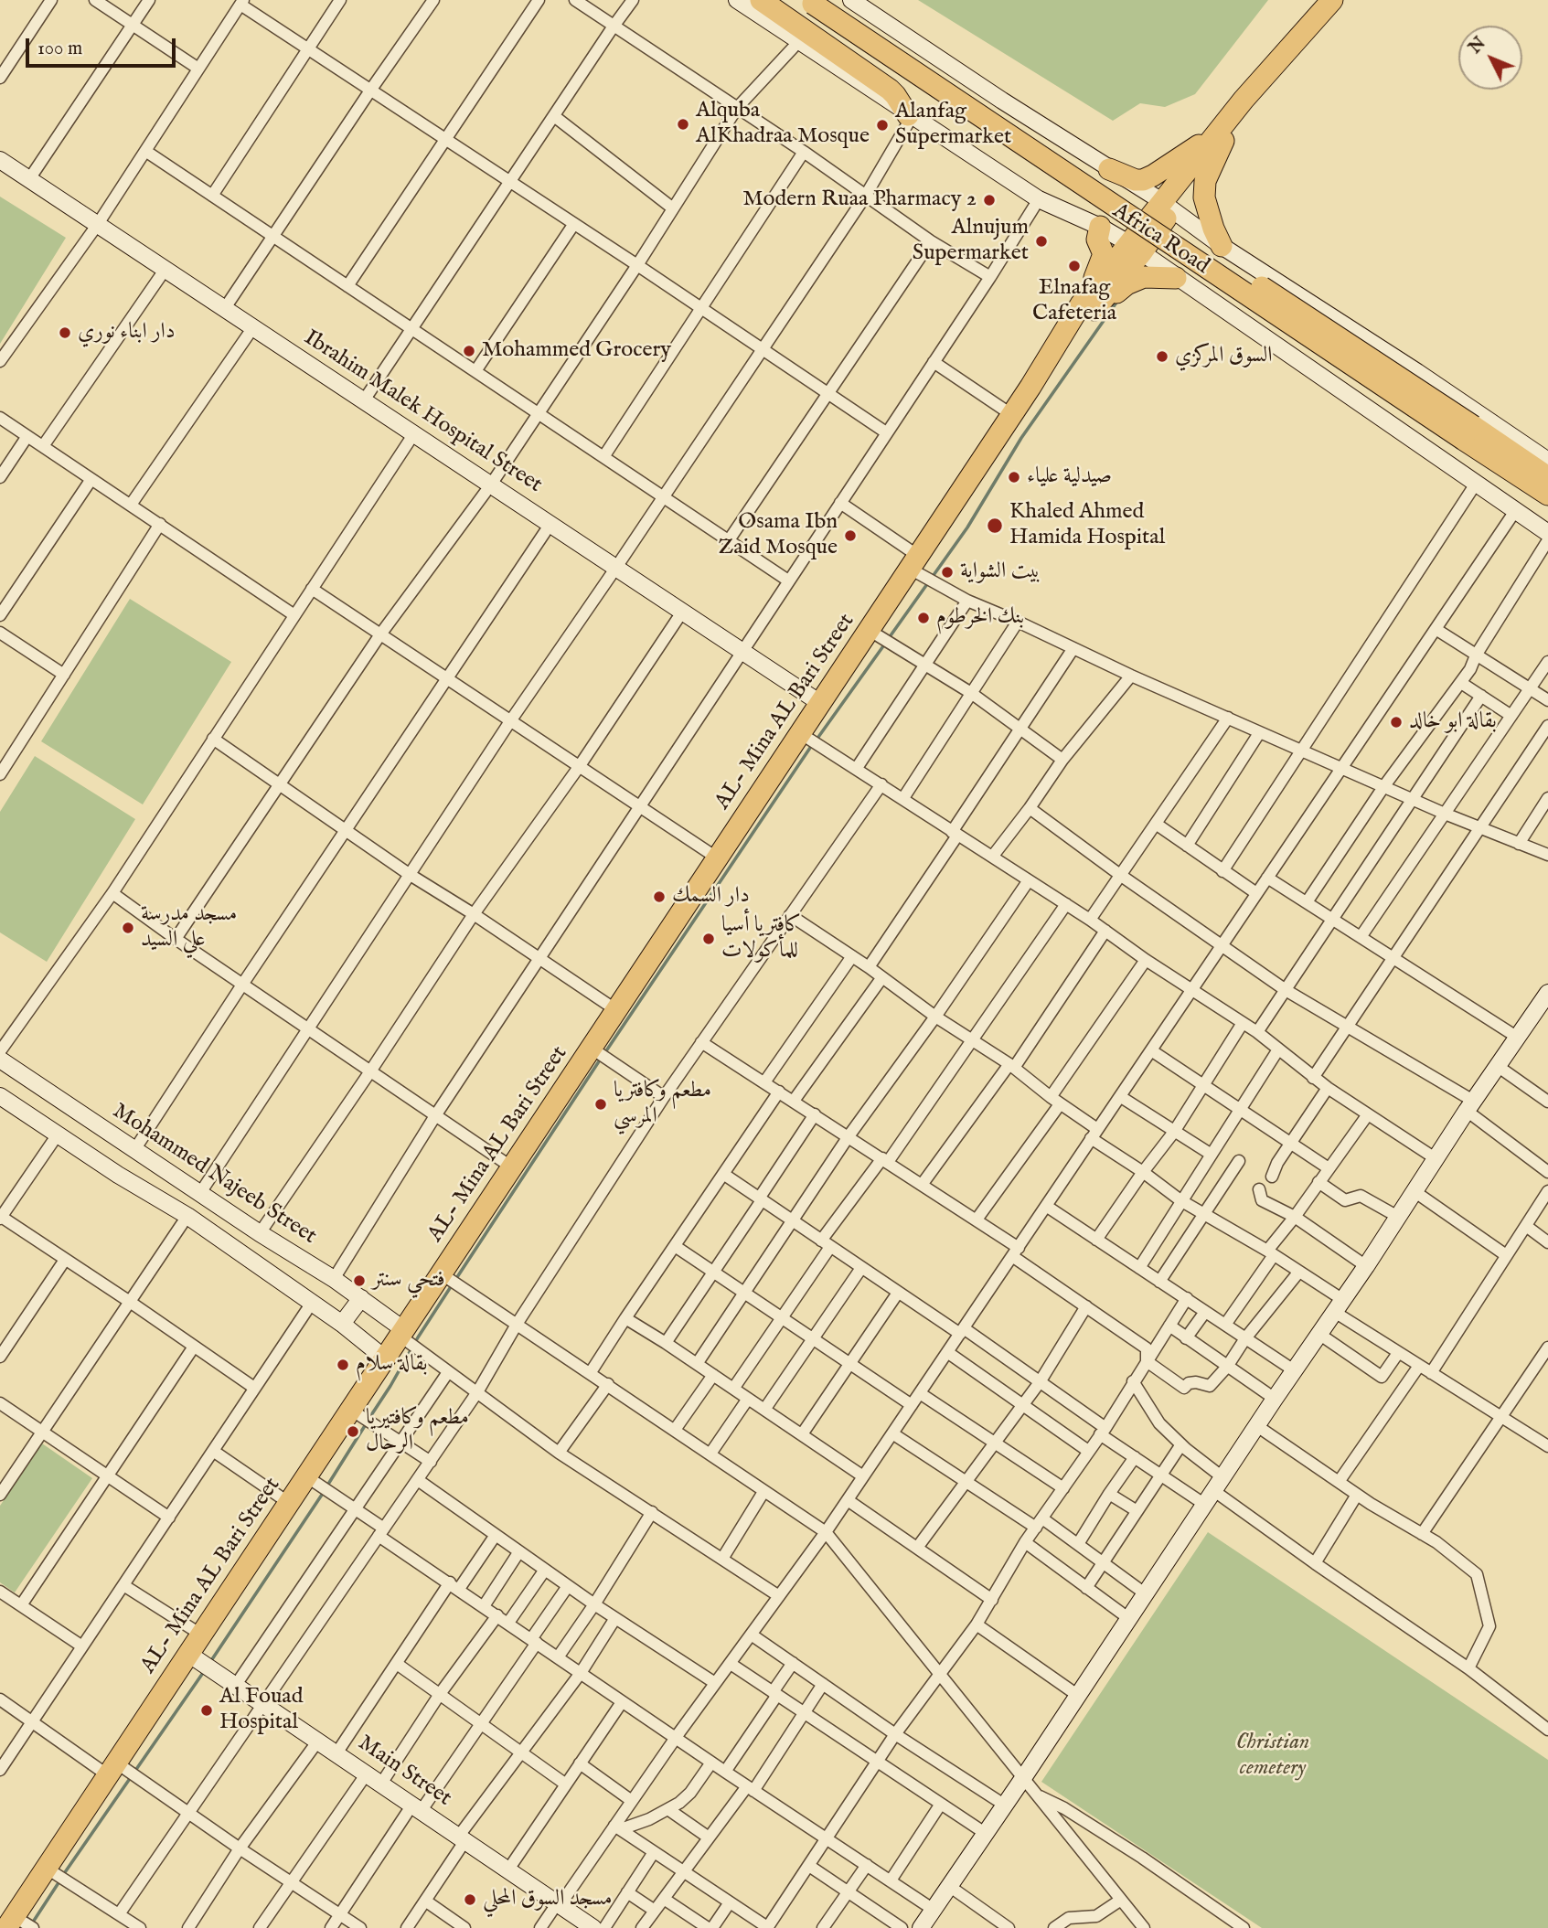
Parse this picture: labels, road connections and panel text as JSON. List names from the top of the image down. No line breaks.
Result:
{"streets":{"highway":["Africa Road","AL- Mina AL Bari Street"],"street":["Ibrahim Malek Hospital Street","Mohammed Najeeb Street","Main Street"]},"crossings":[["Ibrahim Malek Hospital Street","AL- Mina AL Bari Street"],["AL- Mina AL Bari Street","Mohammed Najeeb Street"],["AL- Mina AL Bari Street","Main Street"]],"parks":["Christian cemetery"],"places":["Alquba AlKhadraa Mosque","Alanfag Supermarket","Modern Ruaa Pharmacy 2","Alnujum Supermarket","Elnafag Cafeteria","دار ابناء نوري","Mohammed Grocery","السوق المركزي","صيدلية علياء","Khaled Ahmed Hamida Hospital","Osama Ibn Zaid Mosque","بيت الشواية","بنك الخرطوم","بقالة ابو خالد","دار السمك","مسجد مدرسة علي السيد","كافتريا أسيا للمأكولات","مطعم وكافتريا المرسي","فتحي سنتر","بقالة سلام","مطعم وكافتيريا الرحال","Al Fouad Hospital","مسجد السوق المحلي"],"scale_bar":"100 m","north":"top left"}
